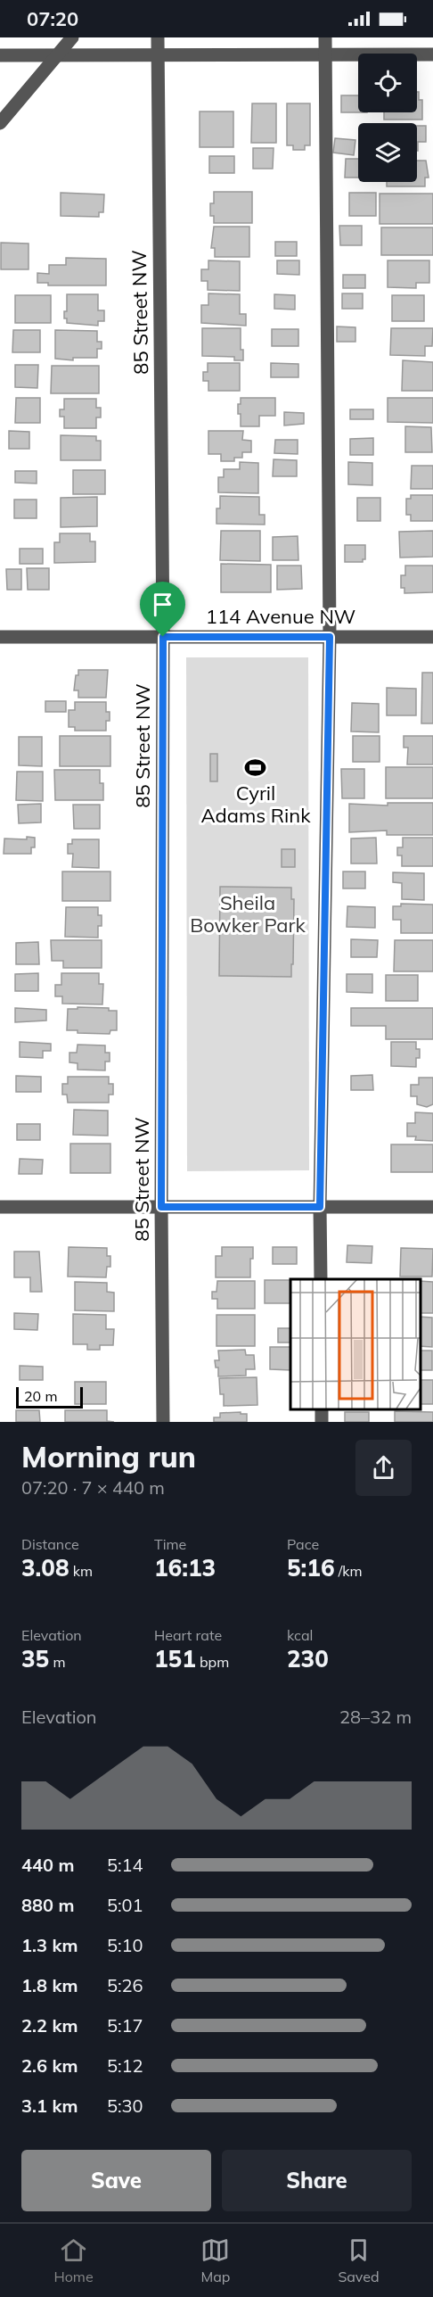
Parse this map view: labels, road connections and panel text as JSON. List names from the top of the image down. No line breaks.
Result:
{"streets":{"street":["85 Street NW","114 Avenue NW"]},"crossings":[["85 Street NW","114 Avenue NW"]],"parks":["Sheila Bowker Park"],"places":{"sports":["Cyril Adams Rink"]},"scale_bar":"20 m","page":{"status":"07:20","scale":"20 m","heading":["Morning run","07:20 · 7 × 440 m"],"stats":[["Distance","3.08 km"],["Time","16:13"],["Pace","5:16 /km"],["Elevation","35 m"],["Heart rate","151 bpm"],["kcal","230"]],"chart":["Elevation","28–32 m"],"list":[{"name":"440 m","note":"5:14"},{"name":"880 m","note":"5:01"},{"name":"1.3 km","note":"5:10"},{"name":"1.8 km","note":"5:26"},{"name":"2.2 km","note":"5:17"},{"name":"2.6 km","note":"5:12"},{"name":"3.1 km","note":"5:30"}],"buttons":["Save","Share"],"tabs":["Home","Map","Saved"]}}
